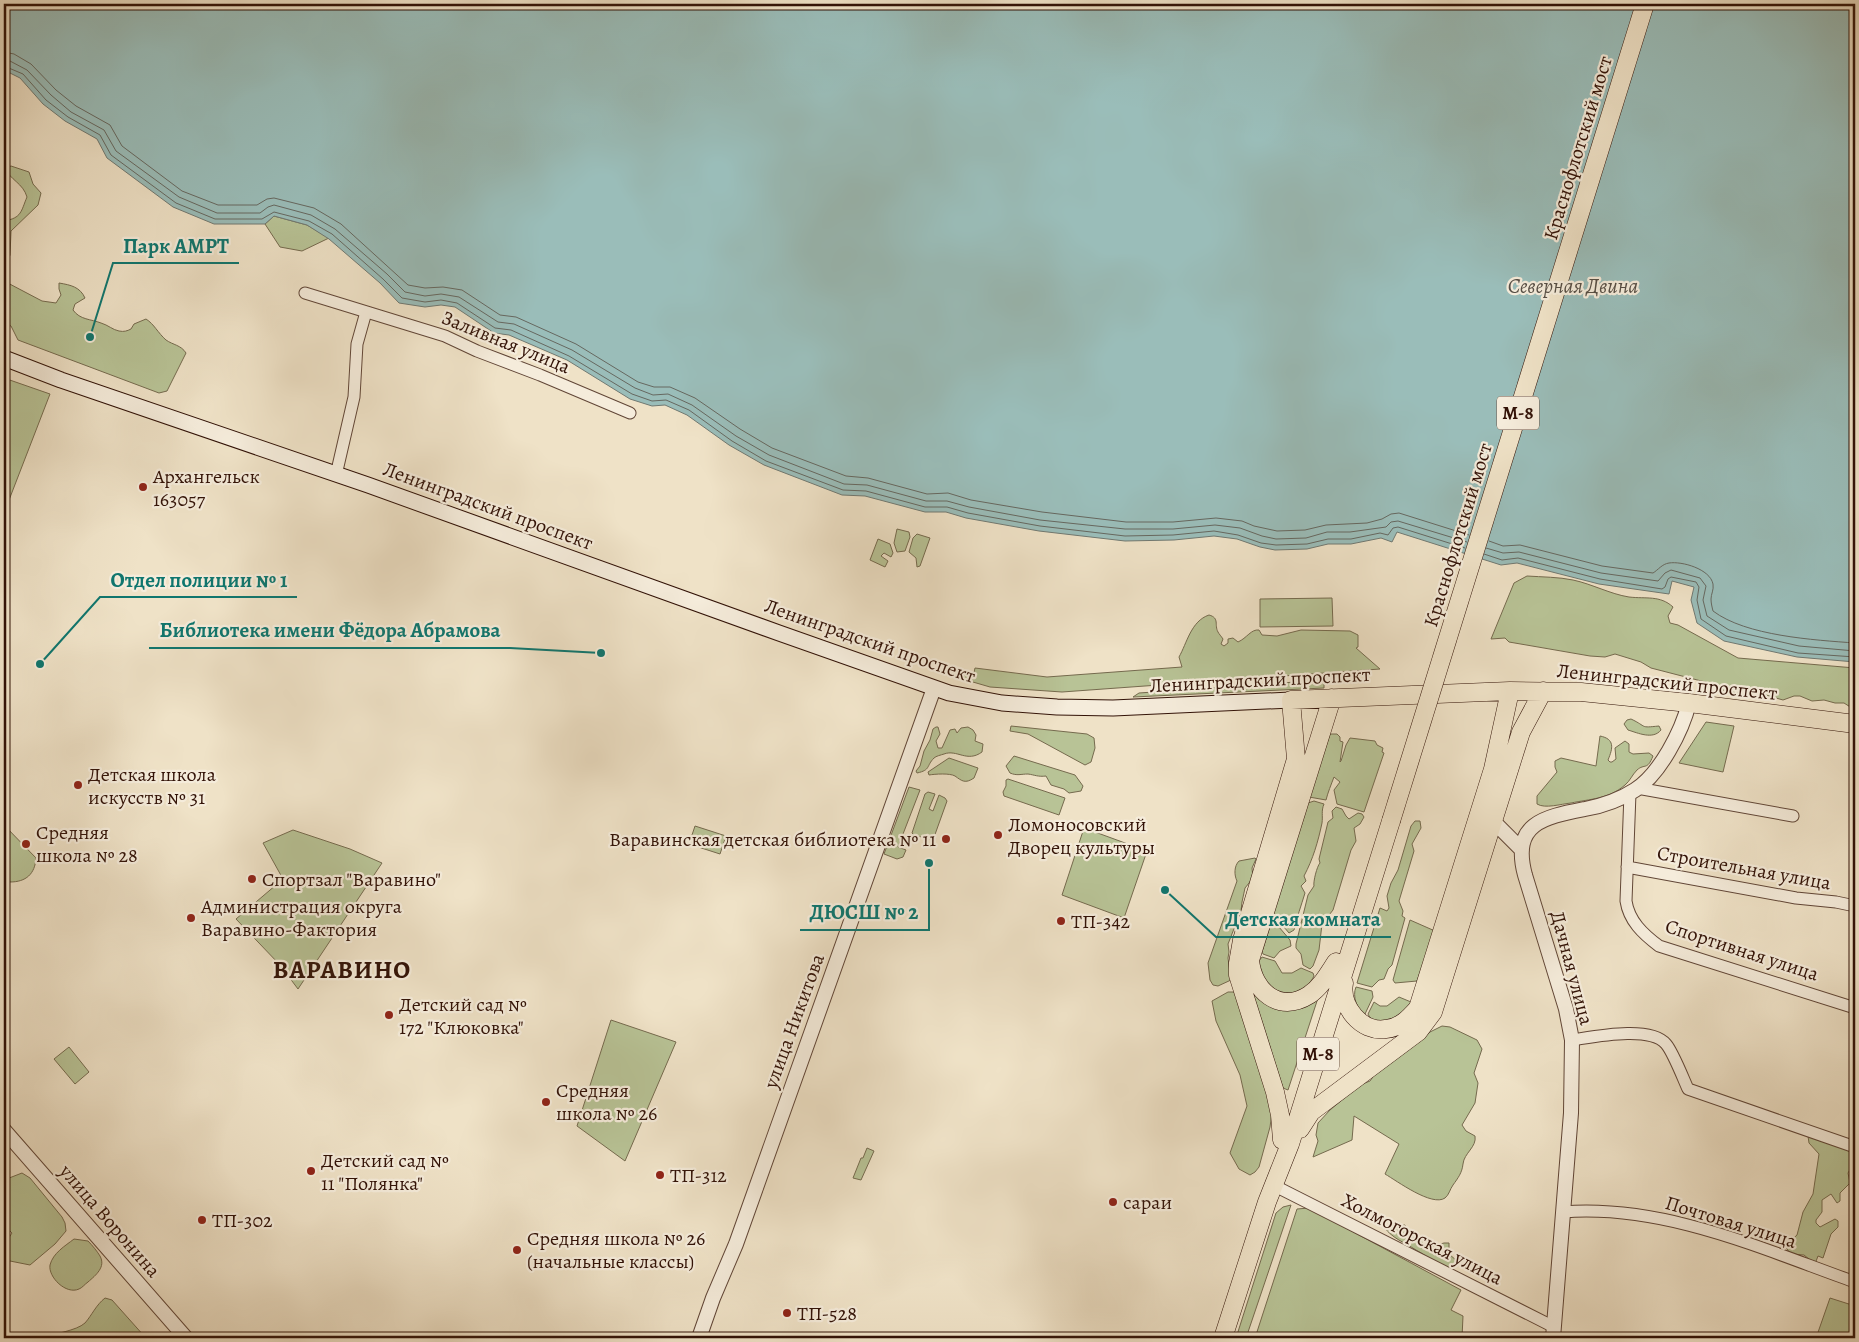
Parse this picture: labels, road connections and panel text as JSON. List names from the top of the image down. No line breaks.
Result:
{"streets":{"main road":["Краснофлотский мост","М-8","Ленинградский проспект"],"street":["Заливная улица","Строительная улица","Спортивная улица","Дачная улица","улица Никитова","улица Воронина","Почтовая улица","Холмогорская улица"]},"crossings":[["Краснофлотский мост","М-8"],["М-8","Холмогорская улица"],["Ленинградский проспект","улица Никитова"],["Строительная улица","Спортивная улица"],["Дачная улица","Почтовая улица"],["Дачная улица","Холмогорская улица"]],"districts":["ВАРАВИНО"],"water":["Северная Двина"],"places":["Парк АМРТ","Архангельск 163057","Библиотека имени Фёдора Абрамова","Отдел полиции № 1","Детская школа искусств № 31","Ломоносовский Дворец культуры","Варавинская детская библиотека № 11","Средняя школа № 28","ДЮСШ № 2","Спортзал \"Варавино\"","Детская комната","Администрация округа Варавино-Фактория","ТП-342","Детский сад № 172 \"Клюковка\"","Средняя школа № 26","Детский сад № 11 \"Полянка\"","ТП-312","сараи","ТП-302","Средняя школа № 26 (начальные классы)","ТП-528"]}
